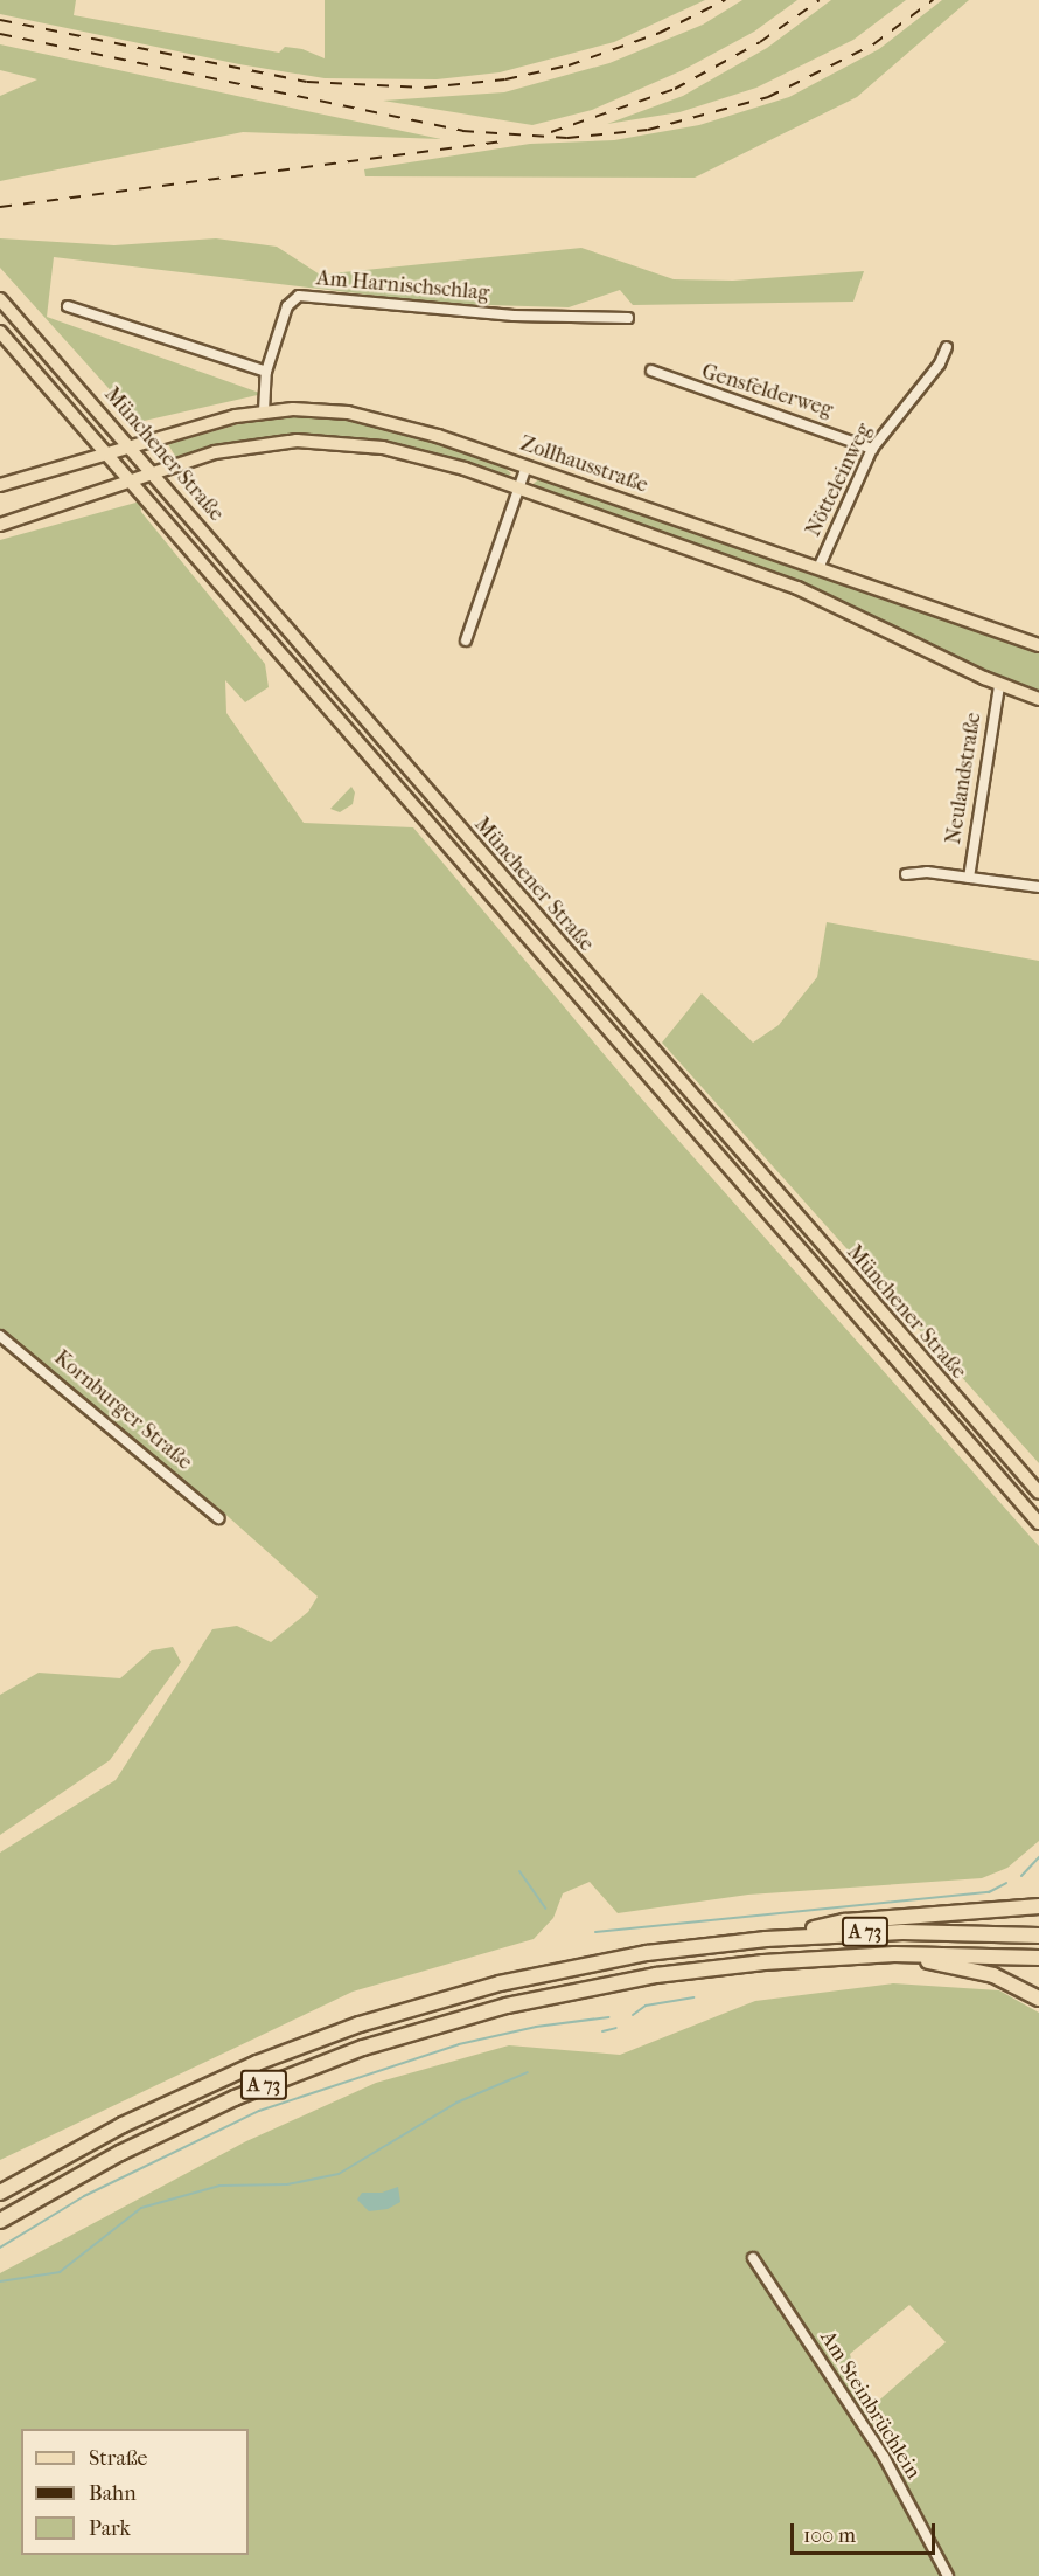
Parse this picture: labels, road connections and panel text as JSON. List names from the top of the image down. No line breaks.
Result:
{"streets":{"highway":["A 73"],"main road":["Münchener Straße","Zollhausstraße"],"street":["Am Harnischschlag","Gensfelderweg","Nötteleinweg","Neulandstraße","Kornburger Straße","Am Steinbrüchlein"]},"crossings":[["Am Harnischschlag","Zollhausstraße"],["Gensfelderweg","Nötteleinweg"],["Münchener Straße","Zollhausstraße"],["Zollhausstraße","Nötteleinweg"],["Zollhausstraße","Neulandstraße"]],"legend":["Straße","Bahn","Park"],"scale_bar":"100 m"}
